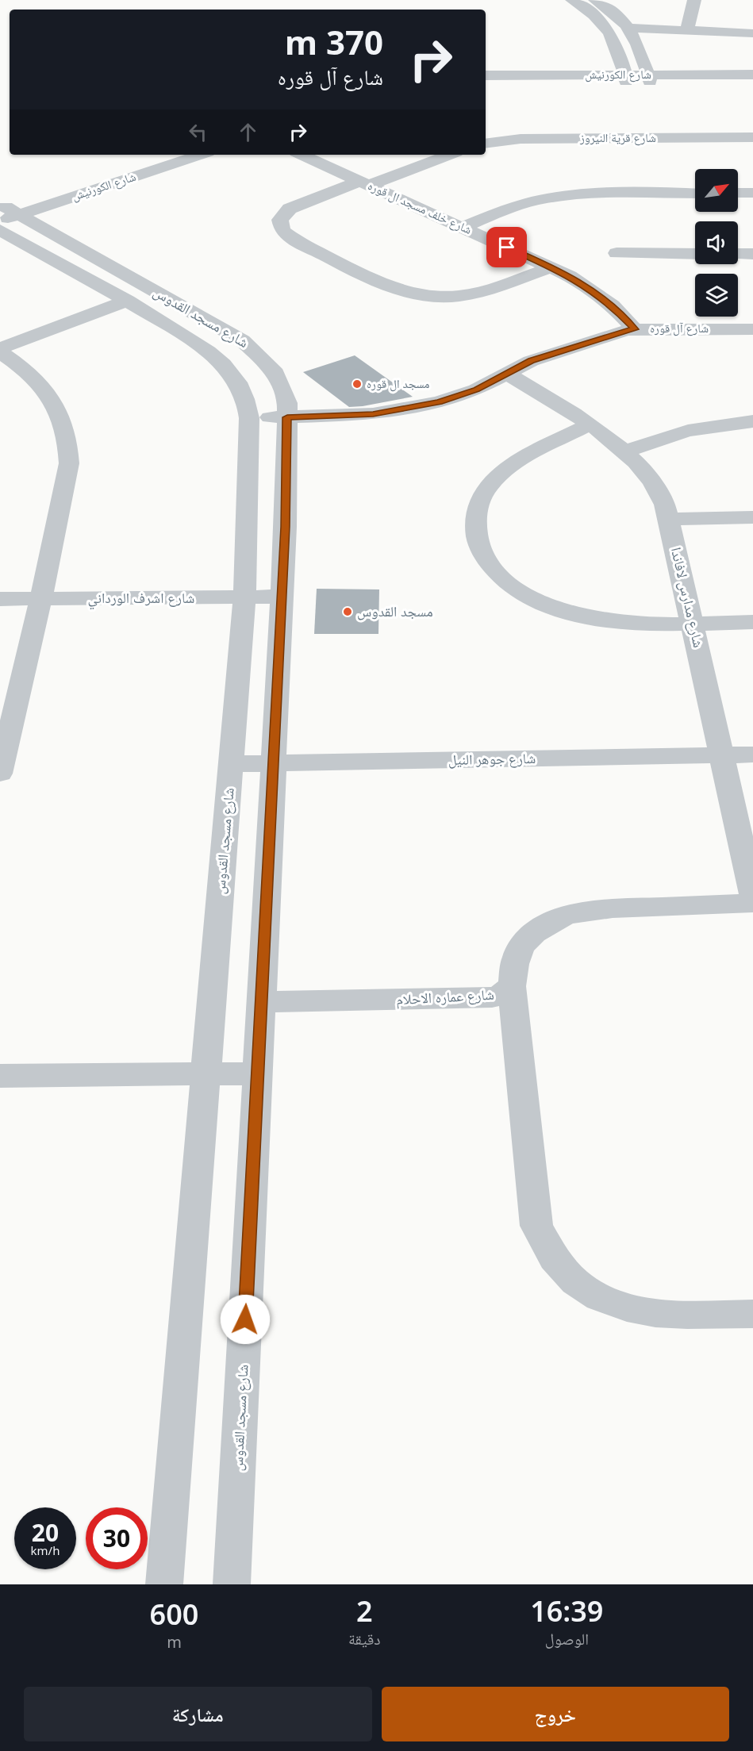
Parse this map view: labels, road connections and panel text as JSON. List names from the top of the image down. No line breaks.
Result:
{"streets":{"street":["شارع الكورنيش","شارع قرية النيروز","شارع خلف مسجد ال قوره","شارع مسجد القدوس","شارع آل قوره","شارع مدارس لافاندا","شارع اشرف الورداني","شارع جوهر النيل","شارع عماره الاحلام"]},"crossings":[["شارع الكورنيش","شارع مسجد القدوس"],["شارع خلف مسجد ال قوره","شارع آل قوره"],["شارع مسجد القدوس","شارع آل قوره"],["شارع مسجد القدوس","شارع اشرف الورداني"],["شارع مسجد القدوس","شارع جوهر النيل"],["شارع مسجد القدوس","شارع عماره الاحلام"],["شارع آل قوره","شارع مدارس لافاندا"],["شارع مدارس لافاندا","شارع جوهر النيل"]],"places":["مسجد ال قوره","مسجد القدوس"],"north":"top right","page":{"turn":["370 m","شارع آل قوره"],"speed":"20 km/h","limit":"30","eta":["16:39","الوصول","2","دقيقة","600","m"],"buttons":["خروج","مشاركة"]}}
